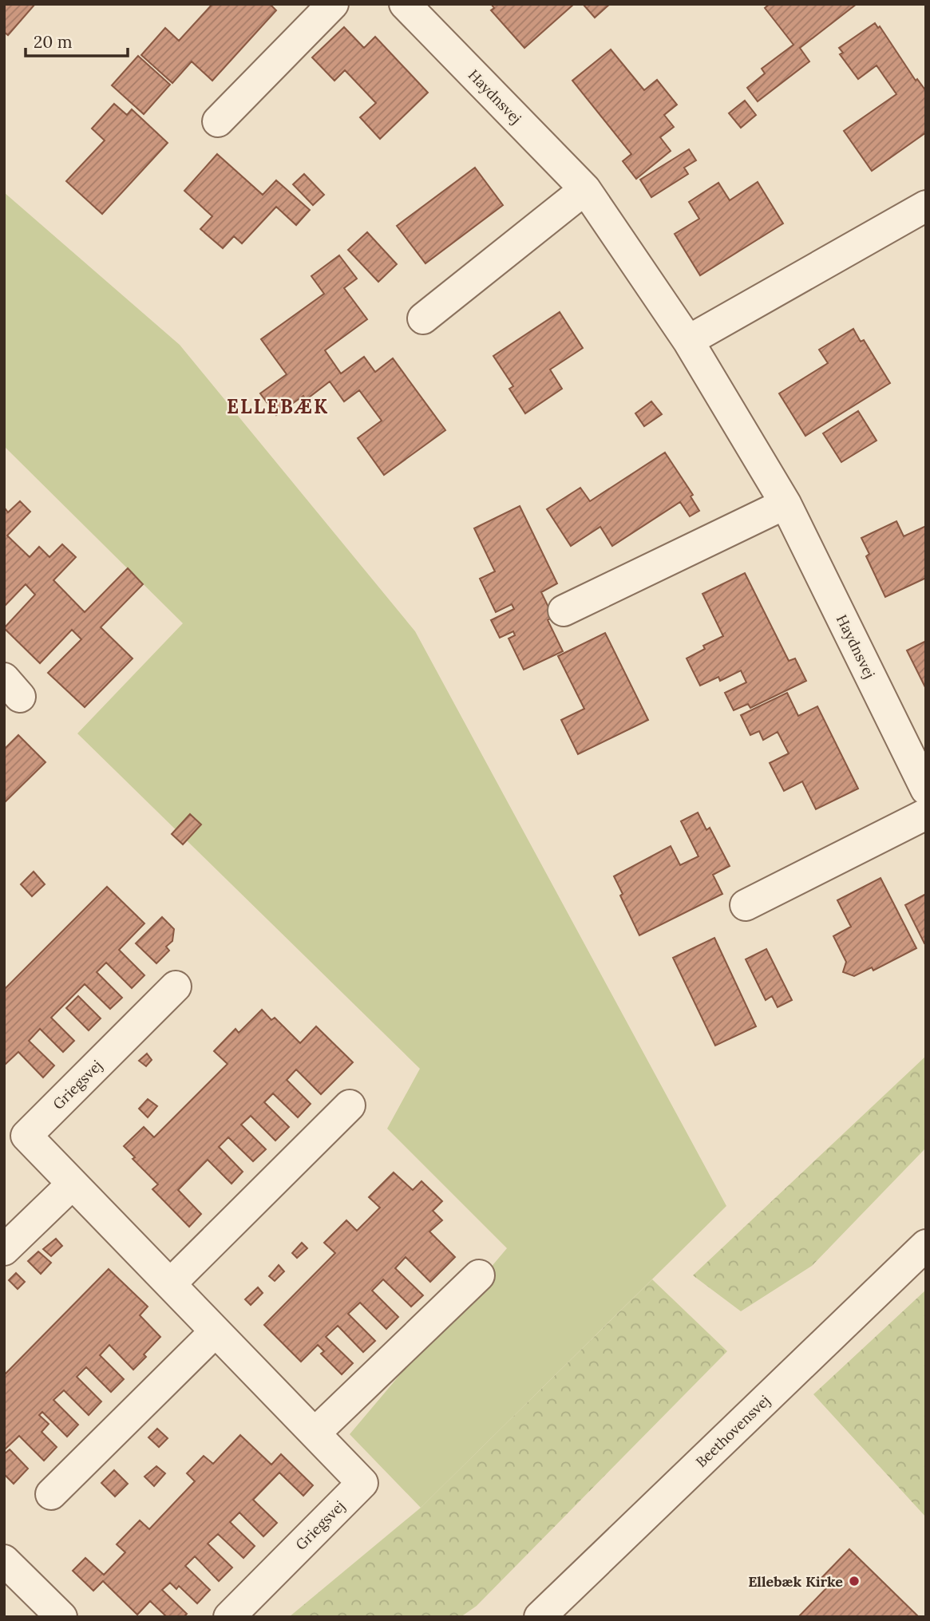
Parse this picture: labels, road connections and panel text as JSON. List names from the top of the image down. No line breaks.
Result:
{"streets":{"street":["Haydnsvej","Griegsvej","Beethovensvej"]},"districts":["ELLEBÆK"],"places":["Ellebæk Kirke"],"scale_bar":"20 m"}
